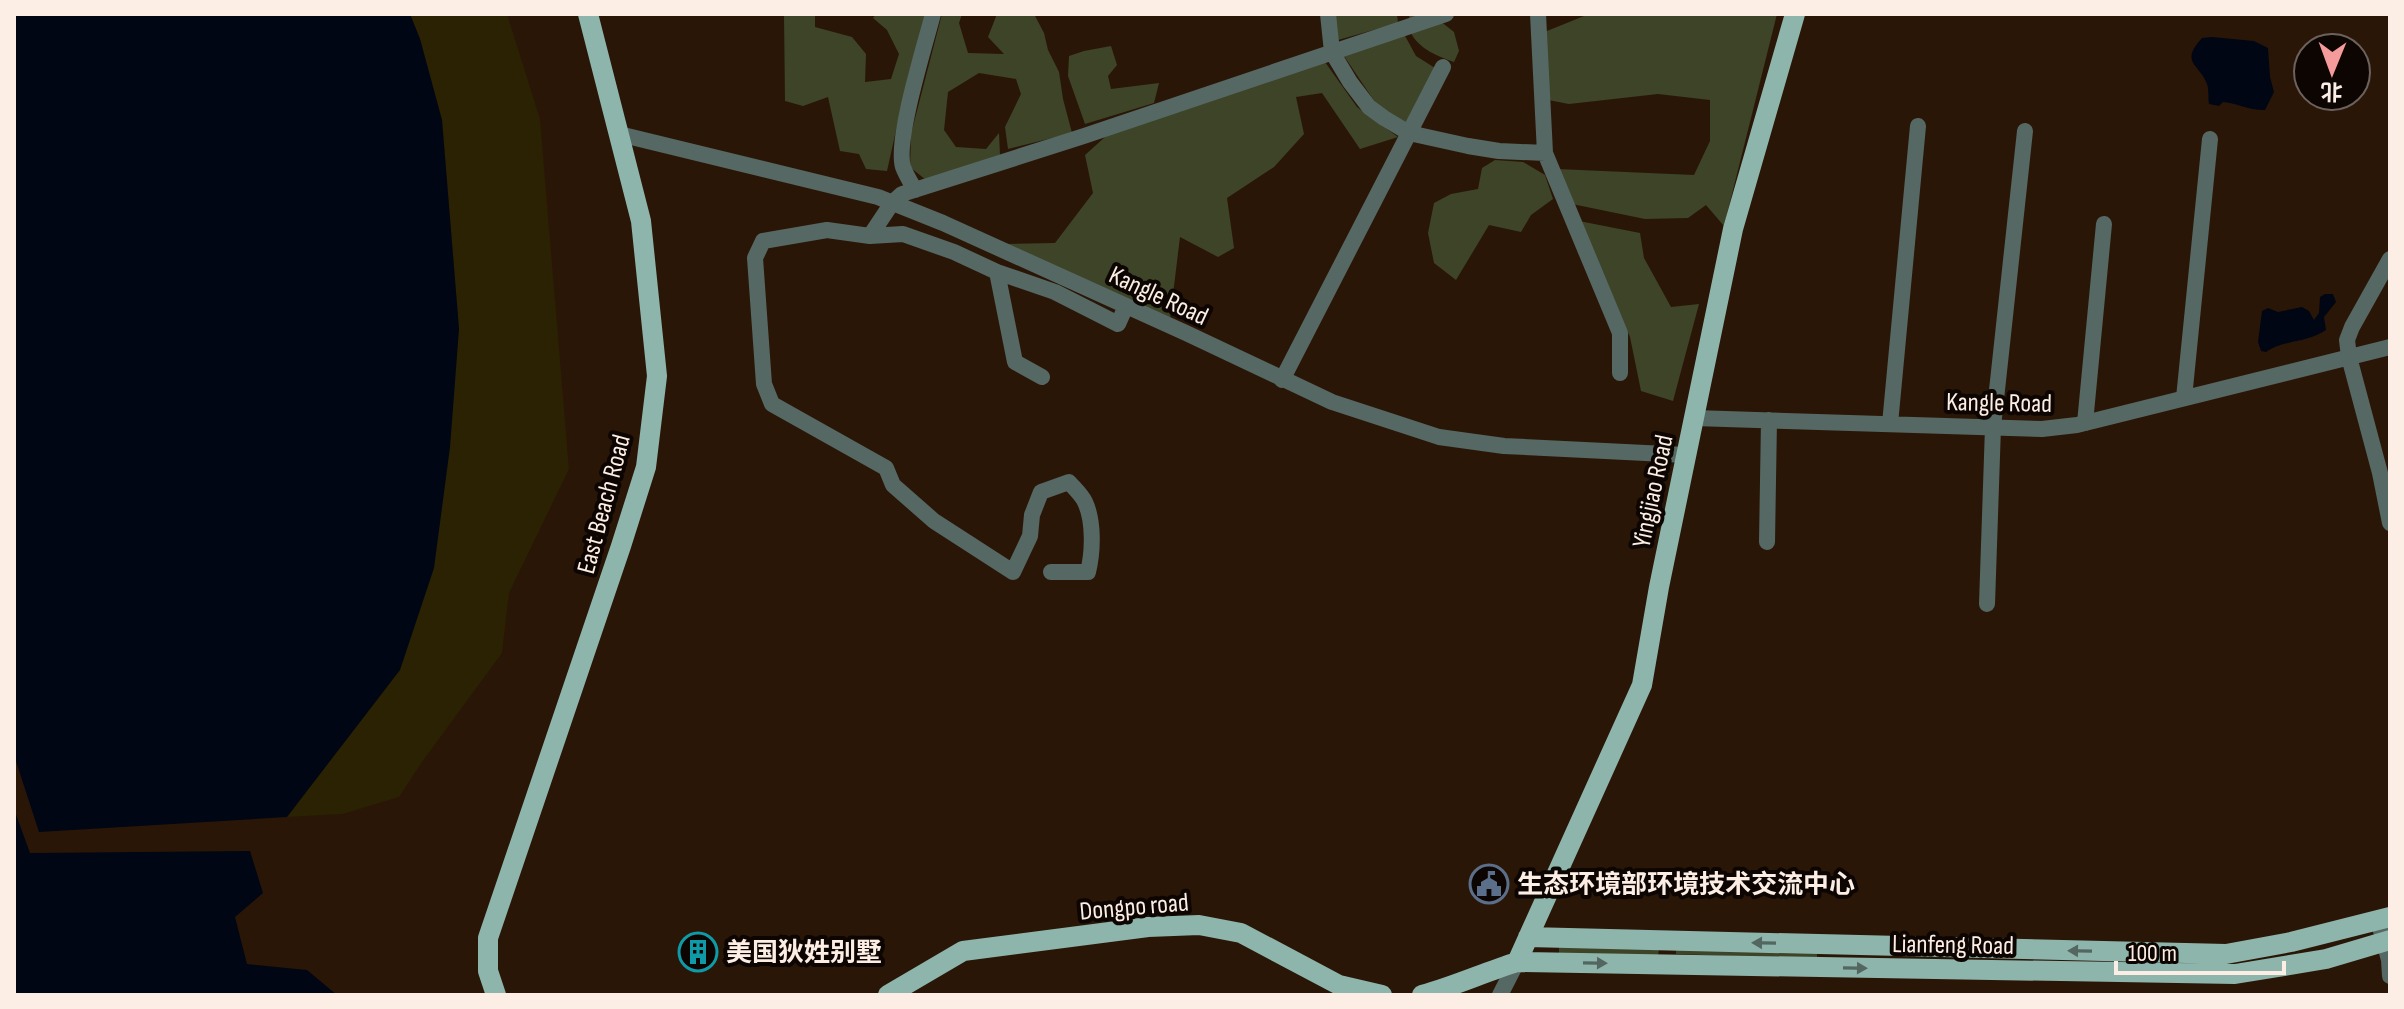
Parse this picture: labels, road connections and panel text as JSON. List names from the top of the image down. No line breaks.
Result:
{"streets":{"main road":["Yingjiao Road","East Beach Road","Dongpo road","Lianfeng Road"],"street":["Kangle Road"]},"crossings":[["Kangle Road","Yingjiao Road"],["Kangle Road","East Beach Road"],["Yingjiao Road","Lianfeng Road"]],"places":{"public building":["生态环境部环境技术交流中心"],"building":["美国狄姓别墅"]},"scale_bar":"100 m","north":"bottom"}
